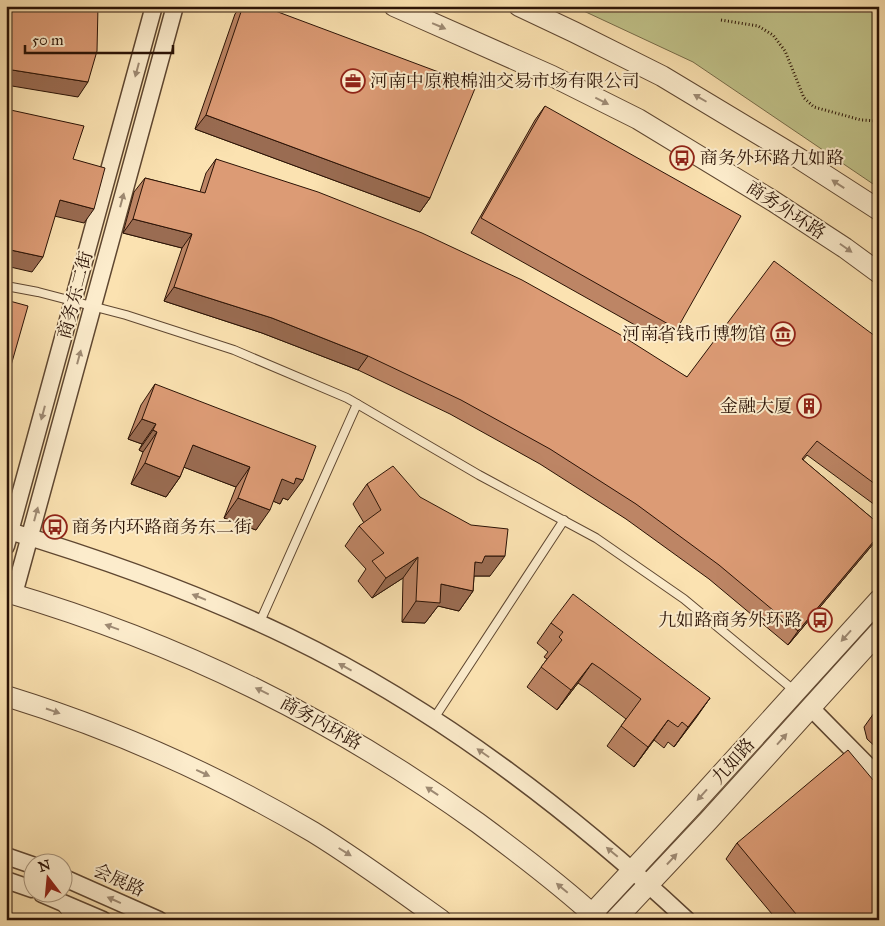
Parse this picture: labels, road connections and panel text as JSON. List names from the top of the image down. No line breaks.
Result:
{"streets":{"street":["商务外环路","商务东二街","商务内环路","九如路","会展路"]},"crossings":[["商务东二街","商务内环路"],["商务内环路","九如路"]],"places":{"office":["河南中原粮棉油交易市场有限公司"],"bus stop":["商务外环路九如路","商务内环路商务东二街","九如路商务外环路"],"museum":["河南省钱币博物馆"],"building":["金融大厦"]},"scale_bar":"50 m","north":"top"}
